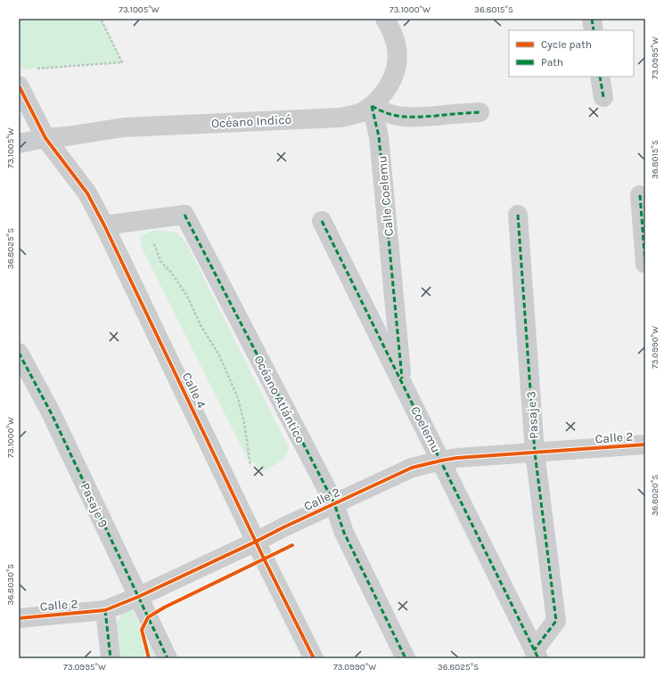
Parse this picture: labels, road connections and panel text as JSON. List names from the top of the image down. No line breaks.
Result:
{"streets":{"street":["Océano Indicó","Calle Coelemu","Calle 4","Océano Atlántico","Pasaje 3","Coelemu","Calle 2","Pasaje 9"]},"crossings":[["Océano Indicó","Calle Coelemu"],["Océano Indicó","Calle 4"],["Calle Coelemu","Coelemu"],["Calle 4","Océano Atlántico"],["Calle 4","Calle 2"],["Océano Atlántico","Calle 2"],["Pasaje 3","Coelemu"],["Pasaje 3","Calle 2"],["Coelemu","Calle 2"],["Calle 2","Pasaje 9"]],"legend":["Cycle path","Path"],"coordinates":["73.1005°W","73.1000°W","36.8015°S","73.0995°W","36.8025°S","73.0990°W","36.8020°S","36.8030°S"]}
